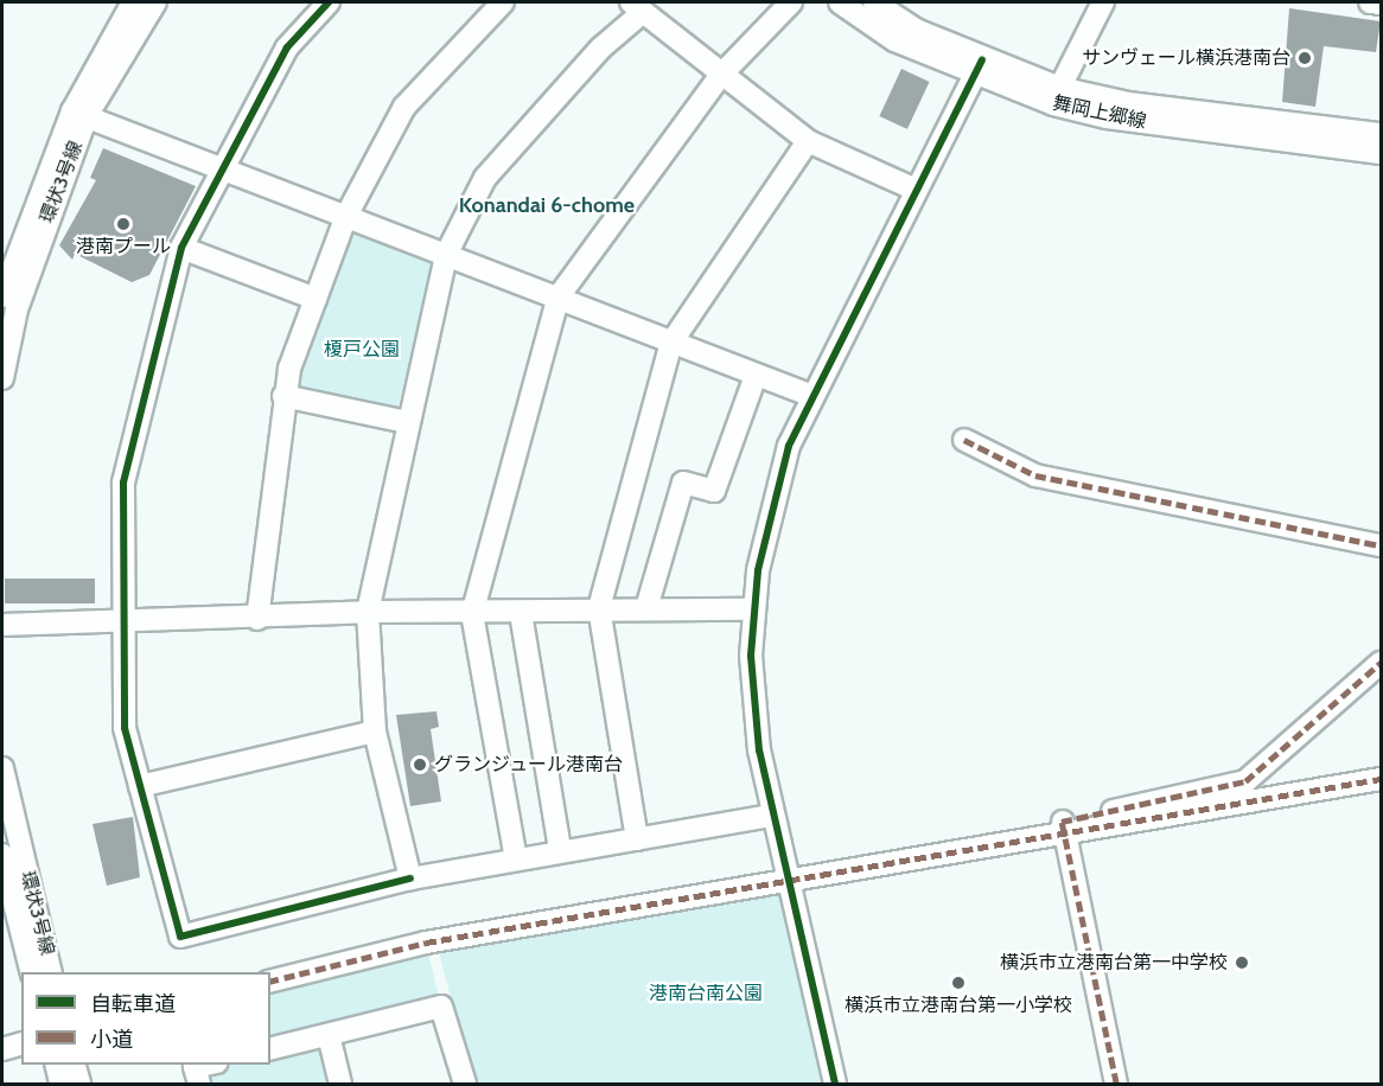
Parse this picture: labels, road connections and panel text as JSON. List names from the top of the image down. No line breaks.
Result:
{"streets":{"street":["舞岡上郷線","環状3号線"]},"districts":["Konandai 6-chome"],"parks":["榎戸公園","港南台南公園"],"places":["サンヴェール横浜港南台","港南プール","グランジュール港南台","横浜市立港南台第一中学校","横浜市立港南台第一小学校"],"legend":["自転車道","小道"]}
